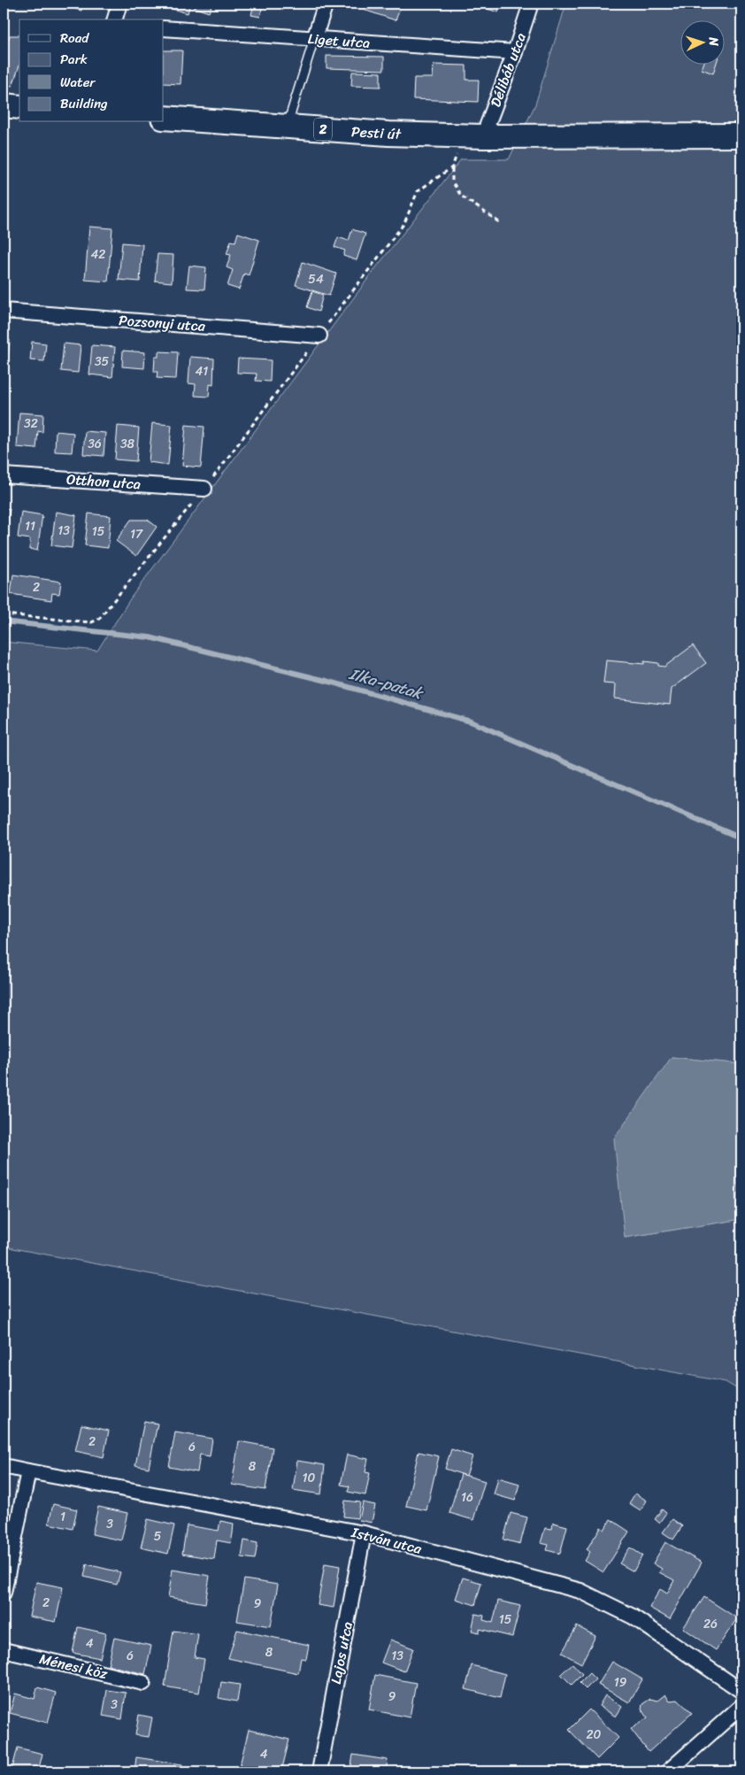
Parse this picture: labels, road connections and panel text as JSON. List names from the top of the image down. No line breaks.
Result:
{"streets":{"main road":["2","Pesti út"],"street":["Liget utca","Délibáb utca","Pozsonyi utca","Otthon utca","István utca","Lajos utca","Ménesi köz"]},"crossings":[["Liget utca","Délibáb utca"],["Délibáb utca","2"],["Délibáb utca","Pesti út"],["2","Pesti út"],["István utca","Lajos utca"]],"water":["Ilka-patak"],"house_numbers":["42","54","35","41","32","36","38","11","13","15","17","2","2","6","8","10","16","1","3","5","2","9","15","26","4","8","6","13","19","9","3","20","4"],"legend":["Road","Park","Water","Building"],"north":"right"}
